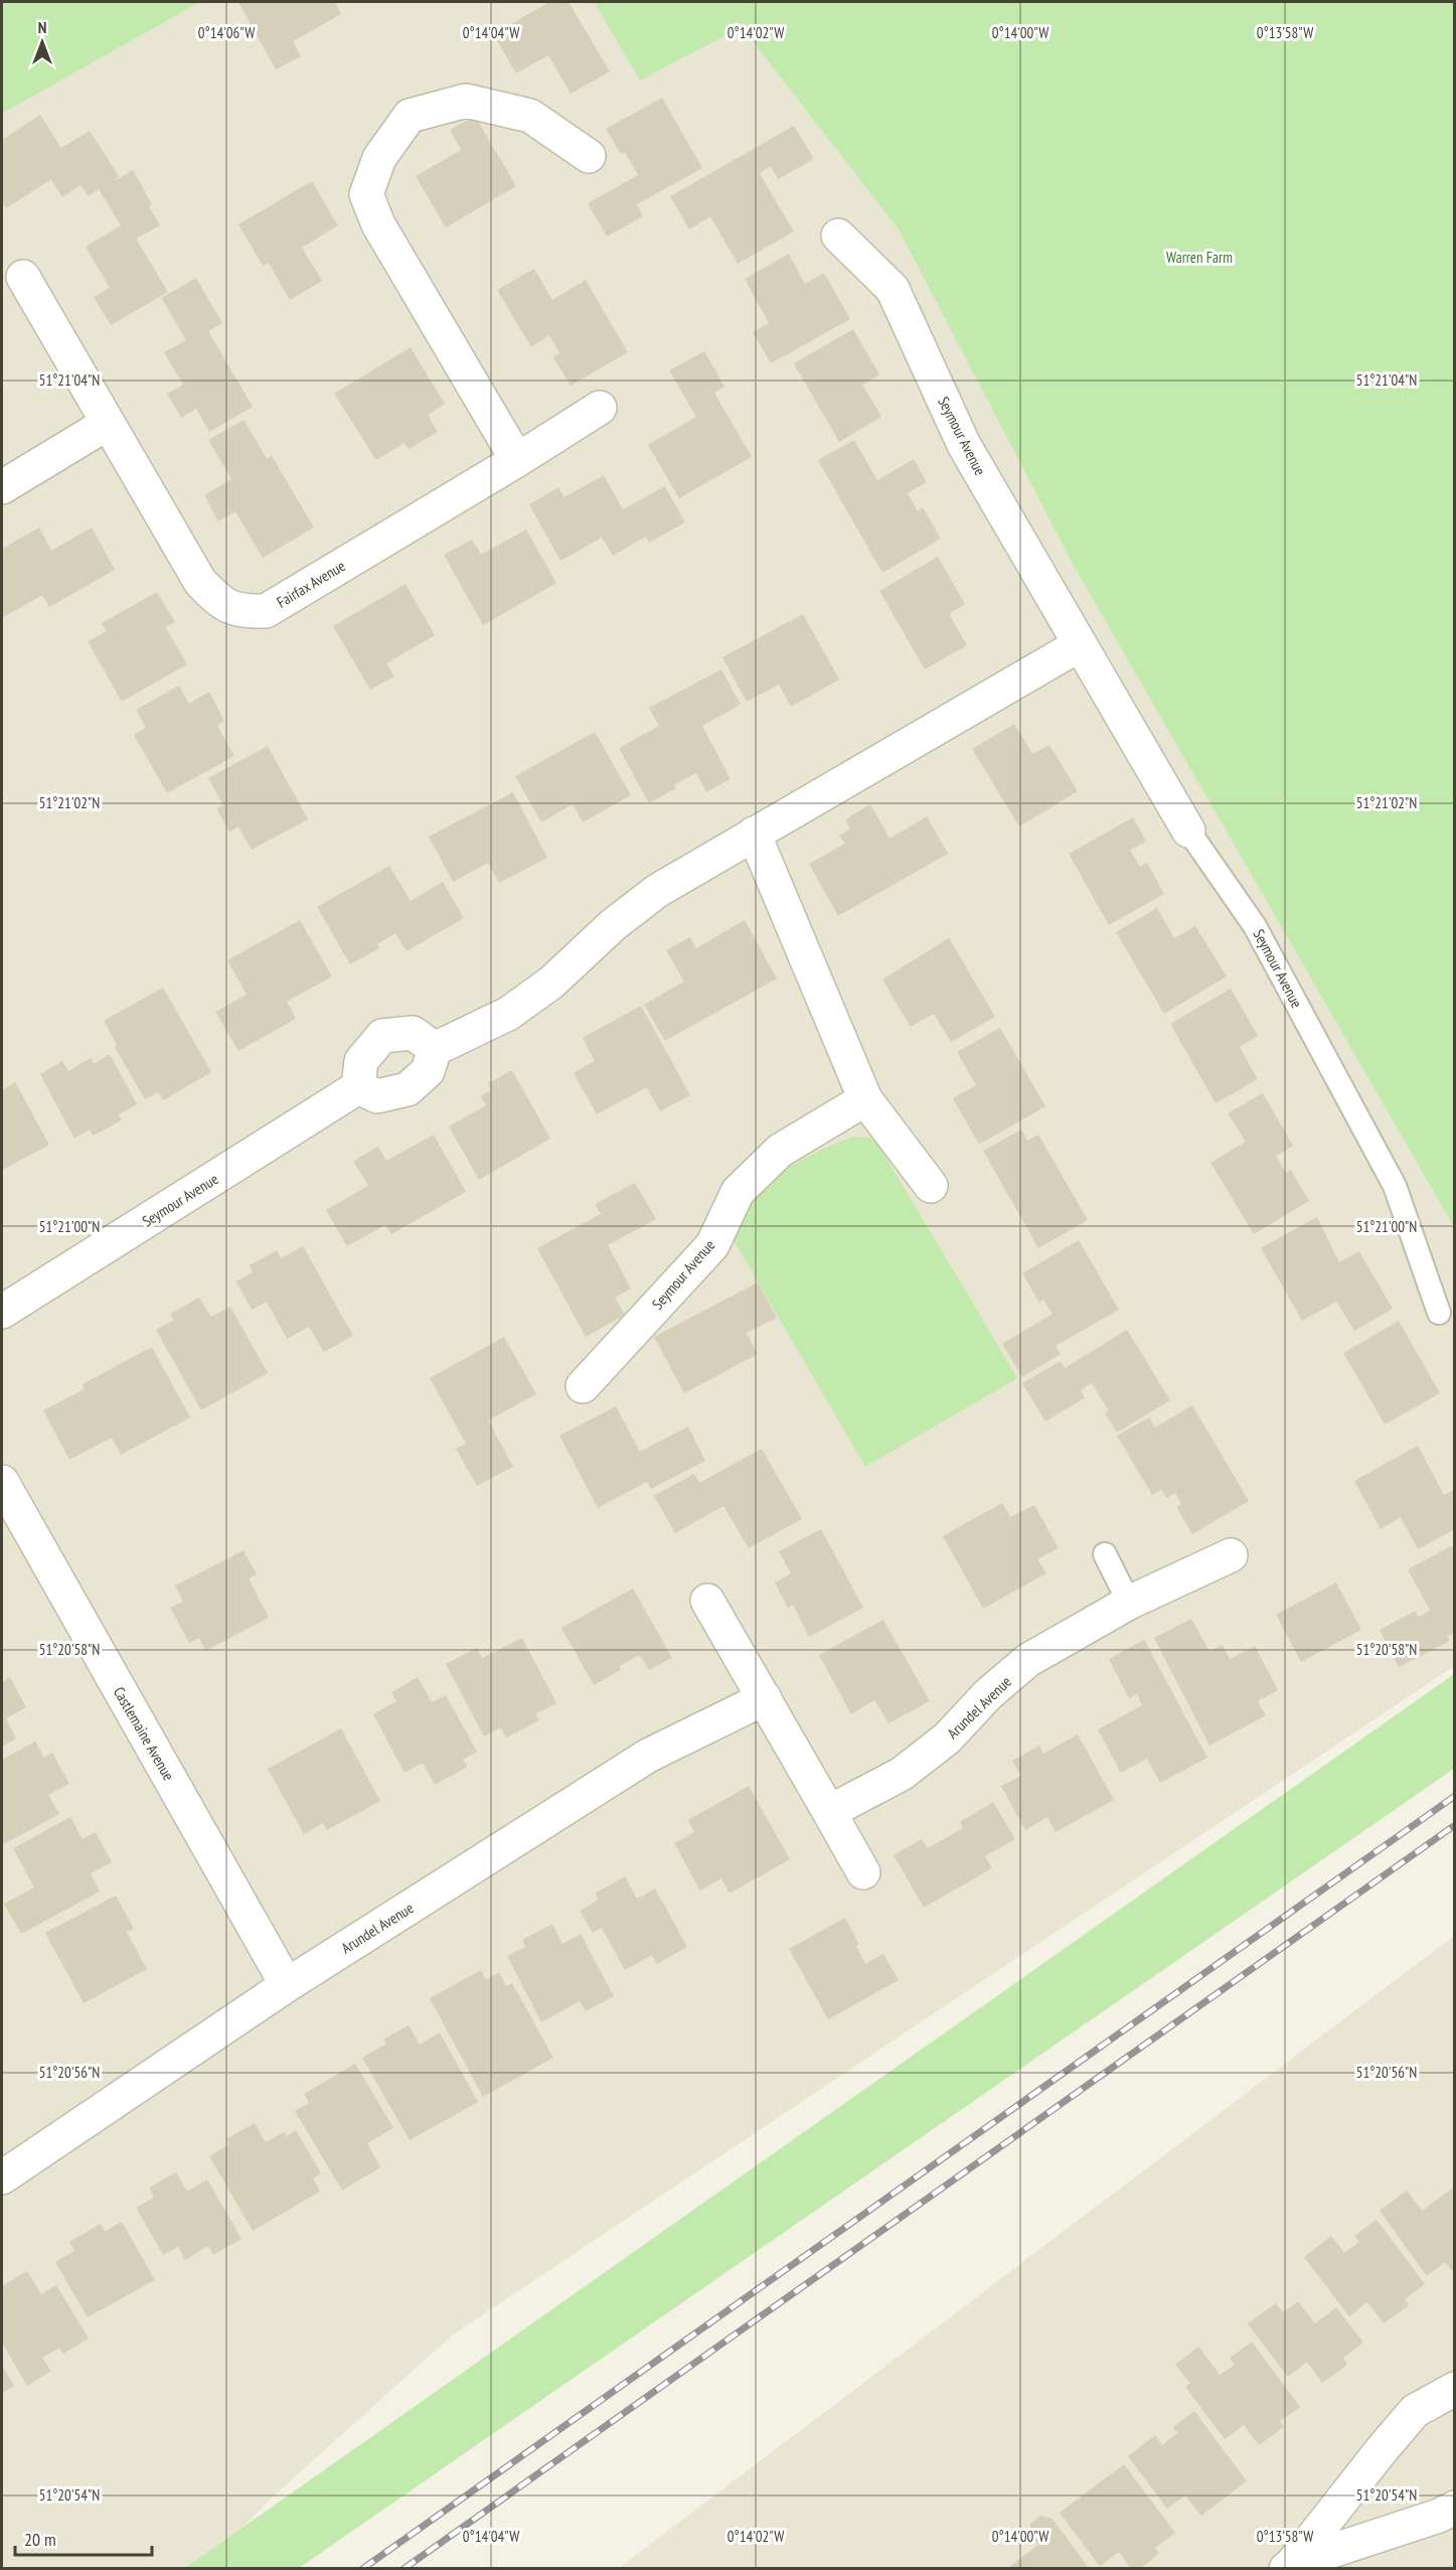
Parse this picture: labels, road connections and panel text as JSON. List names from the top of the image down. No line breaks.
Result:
{"streets":{"street":["Seymour Avenue","Fairfax Avenue","Arundel Avenue","Castlemaine Avenue"]},"crossings":[["Arundel Avenue","Castlemaine Avenue"]],"parks":["Warren Farm"],"scale_bar":"20 m","north":"top","coordinates":["0°14'06\"W","0°14'04\"W","0°14'02\"W","0°14'00\"W","0°13'58\"W","51°21'04\"N","51°21'02\"N","51°21'00\"N","51°20'58\"N","51°20'56\"N","51°20'54\"N"]}
